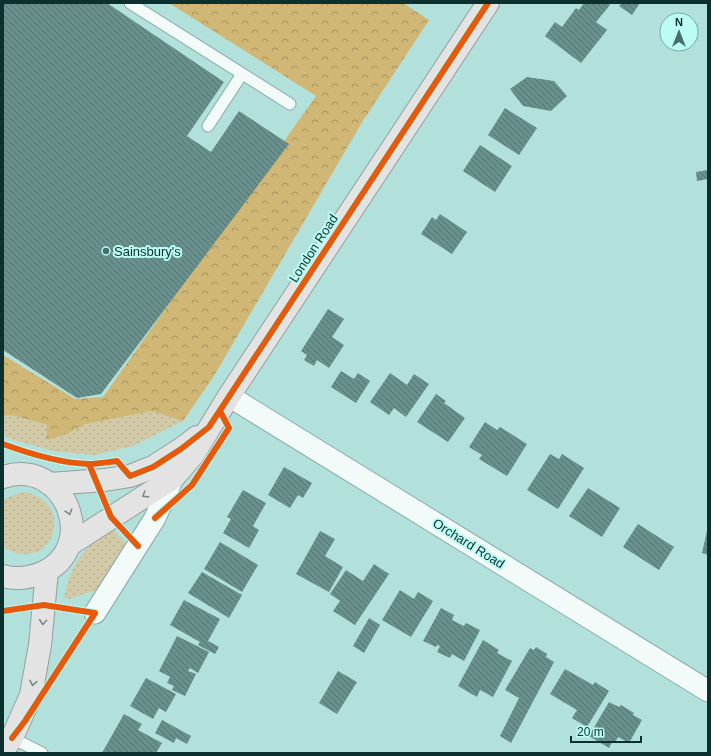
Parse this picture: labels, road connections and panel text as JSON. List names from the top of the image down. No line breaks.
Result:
{"streets":{"main road":["London Road"],"street":["Orchard Road"]},"crossings":[["London Road","Orchard Road"]],"places":["Sainsbury's"],"scale_bar":"20 m","north":"top"}
